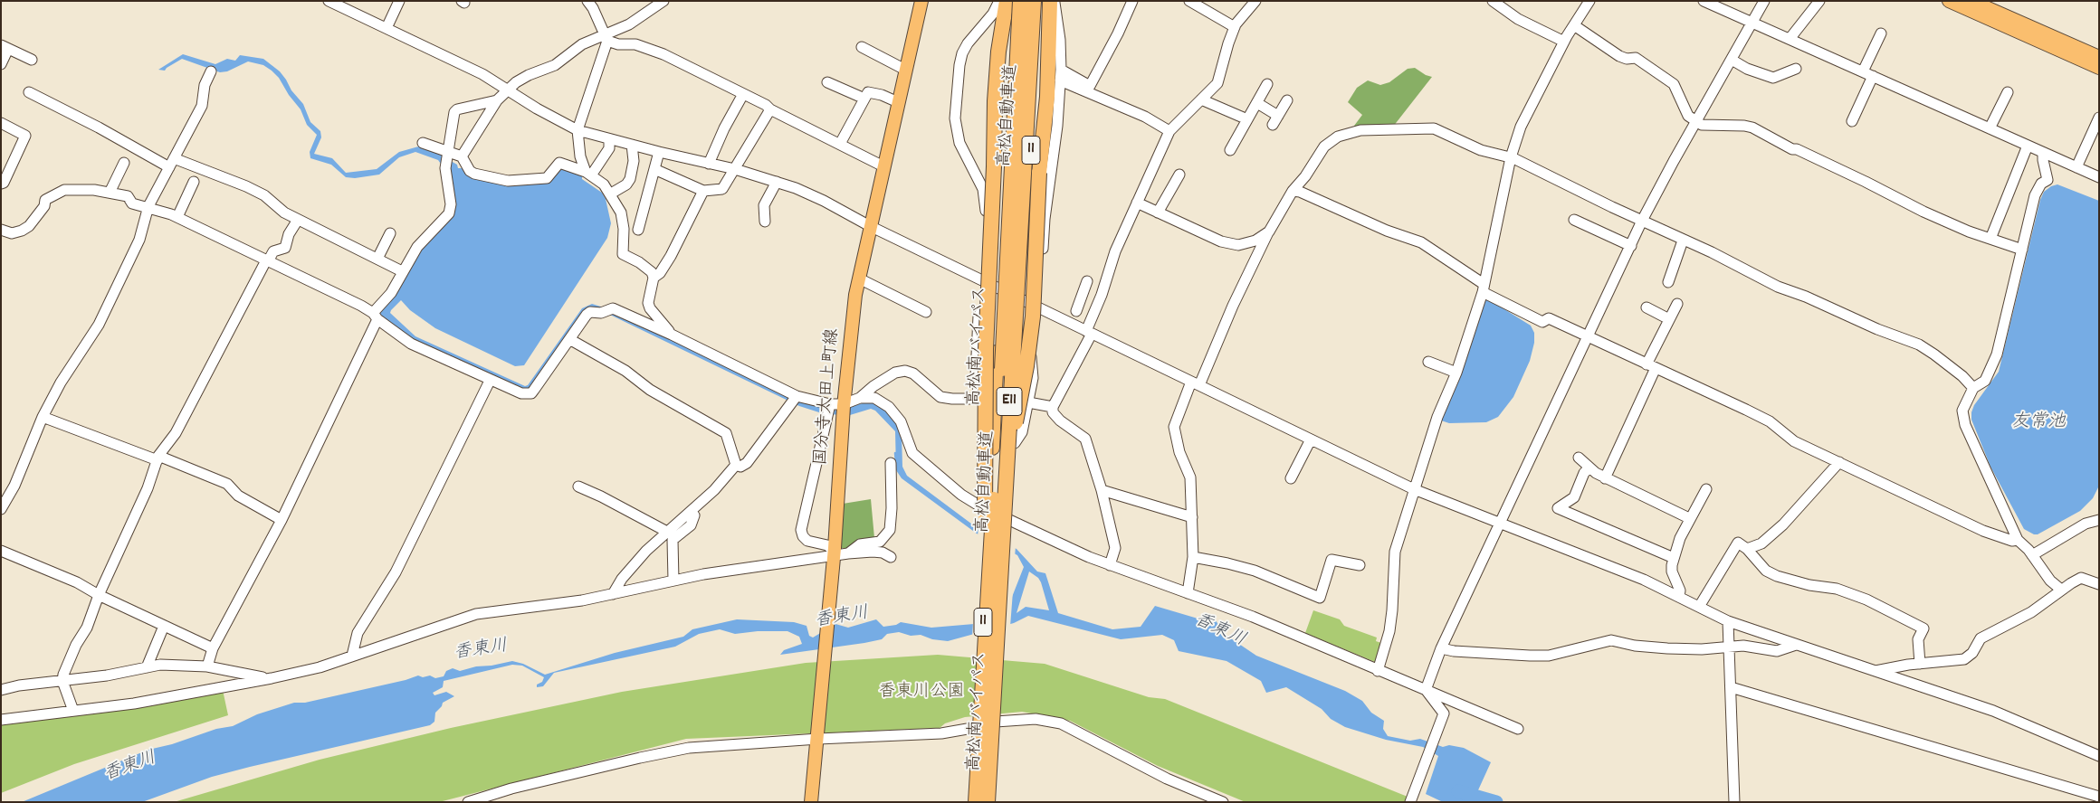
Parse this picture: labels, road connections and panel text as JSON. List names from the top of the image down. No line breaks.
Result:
{"streets":{"highway":["高松自動車道","11","高松南バイパス","E11"],"main road":["国分寺太田上町線"]},"crossings":[["高松自動車道","高松南バイパス"]],"water":["友常池","香東川"],"parks":["香東川公園"]}
